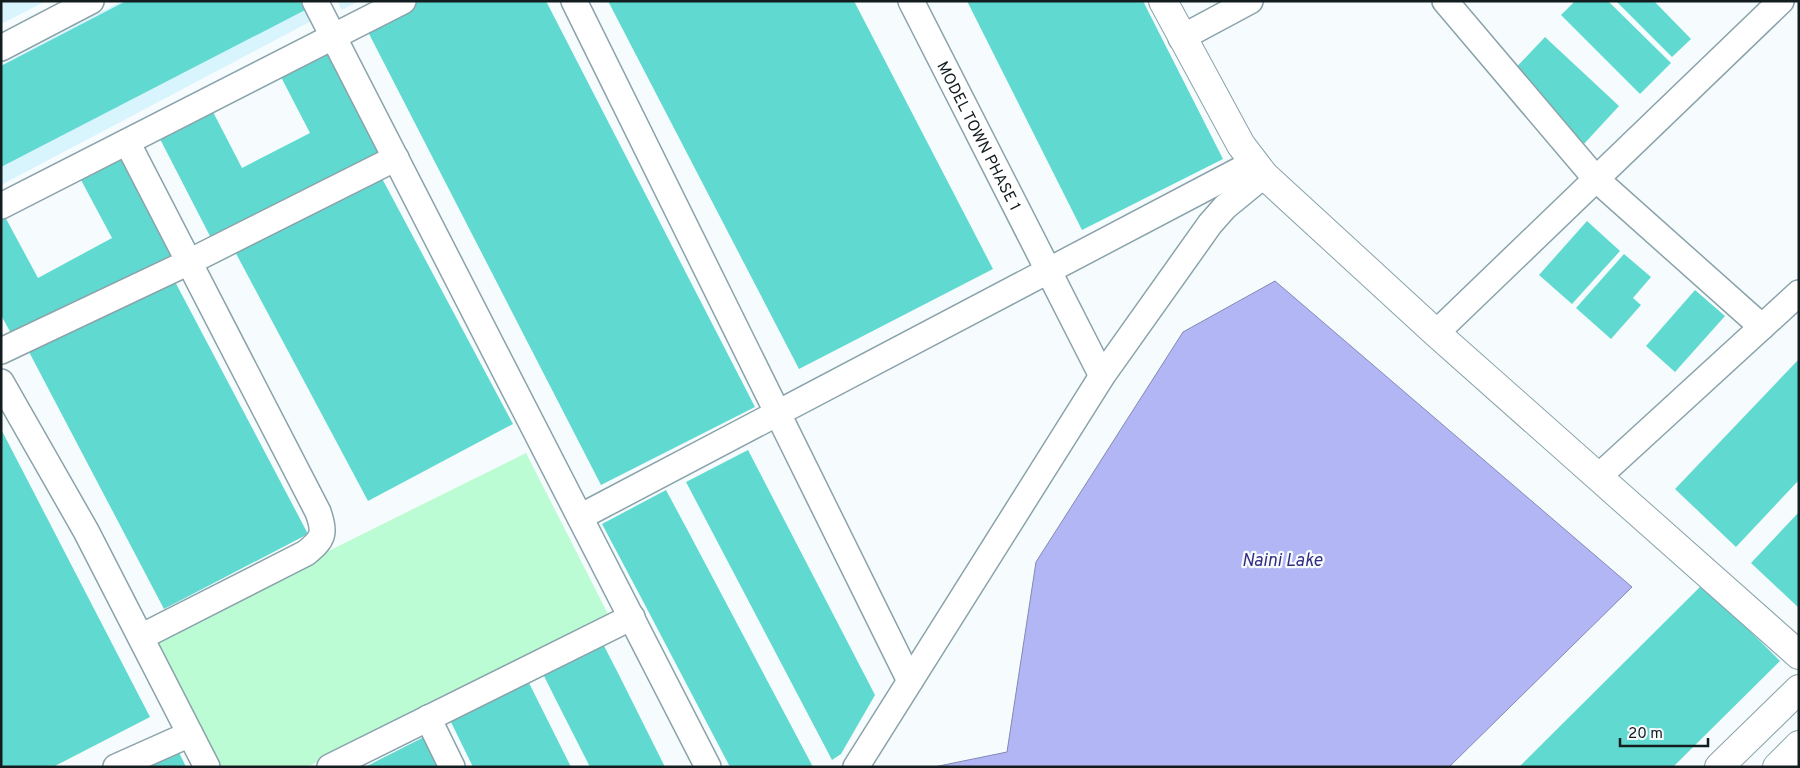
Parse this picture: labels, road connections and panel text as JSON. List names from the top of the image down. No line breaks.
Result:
{"streets":{"street":["MODEL TOWN PHASE 1"]},"water":["Naini Lake"],"scale_bar":"20 m"}
